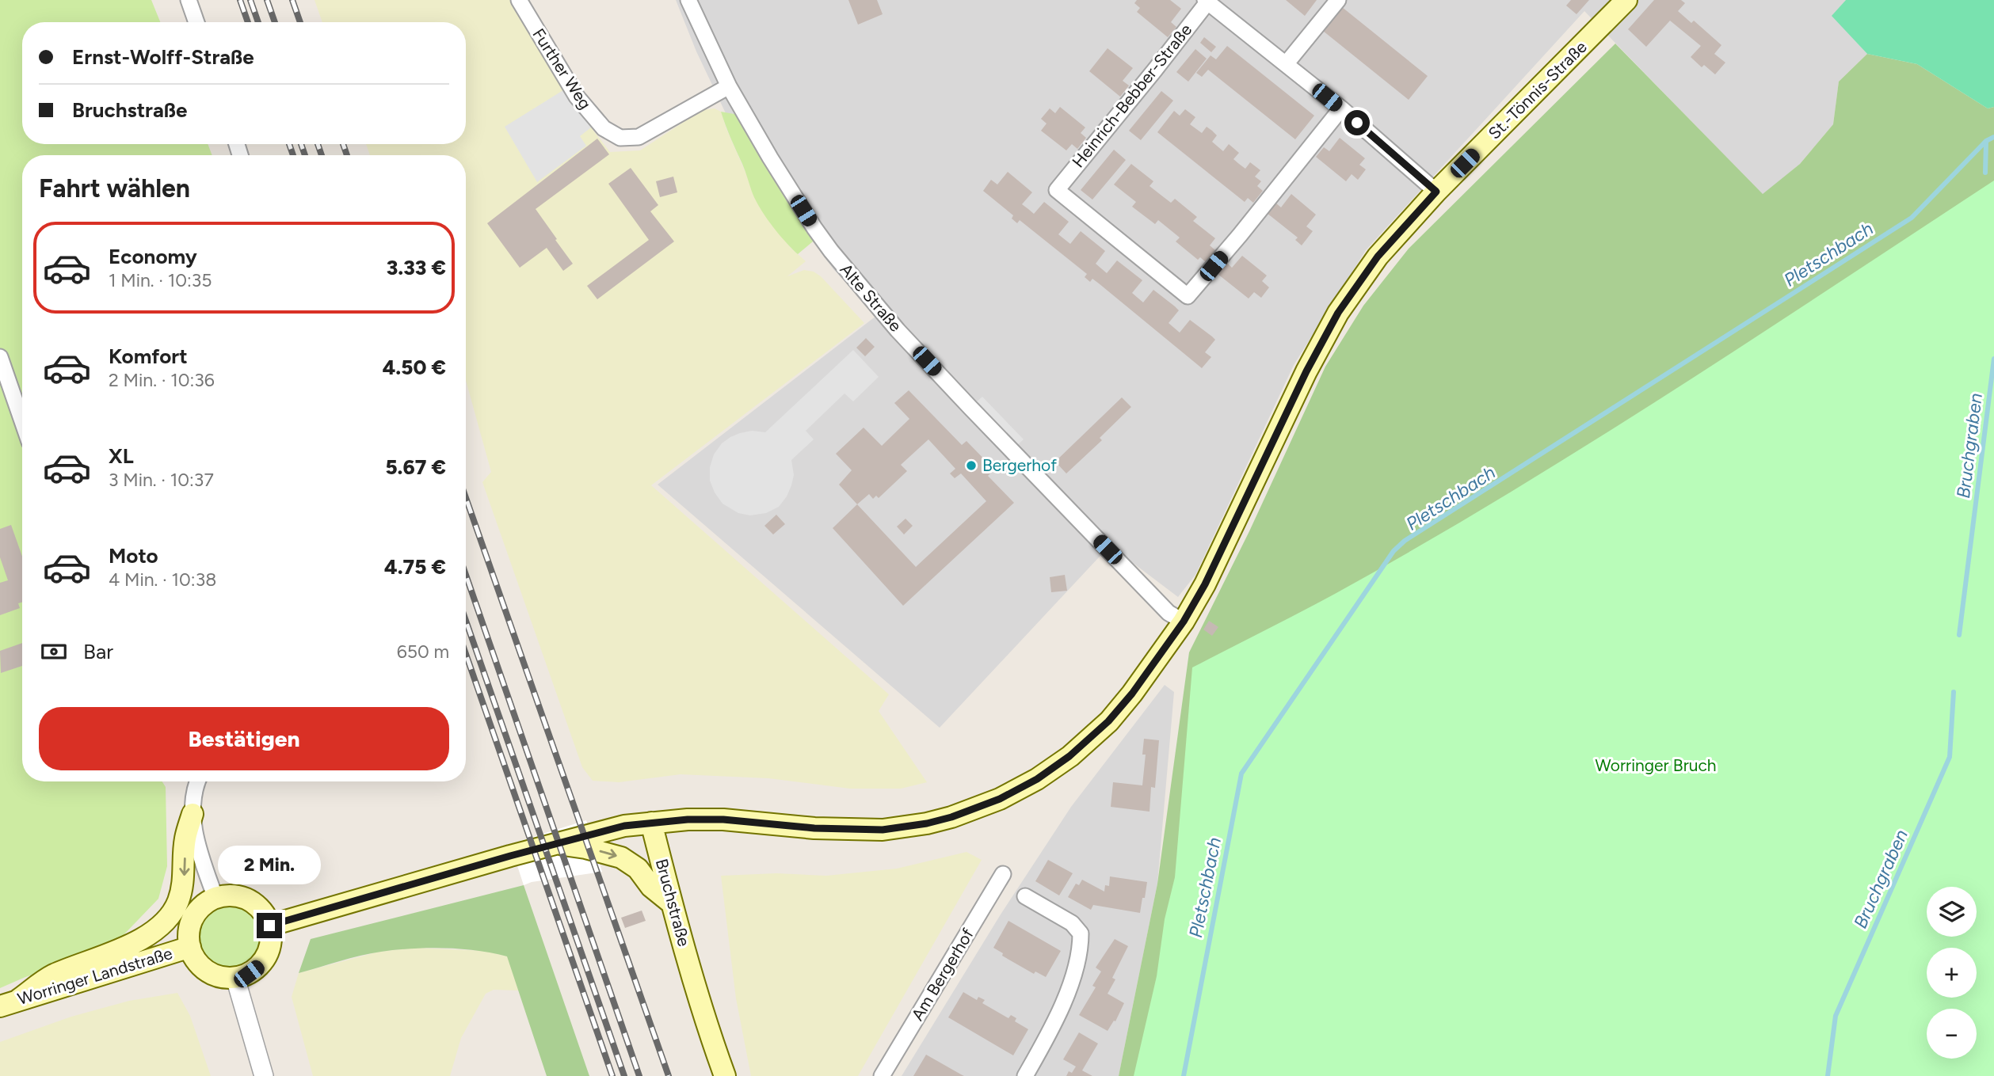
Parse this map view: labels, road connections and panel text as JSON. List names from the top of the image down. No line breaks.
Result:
{"streets":{"main road":["St.-Tönnis-Straße","Bruchstraße","Worringer Landstraße"],"street":["Further Weg","Heinrich-Bebber-Straße","Alte Straße","Am Bergerhof"]},"crossings":[["Further Weg","Alte Straße"],["St.-Tönnis-Straße","Alte Straße"],["St.-Tönnis-Straße","Bruchstraße"]],"water":["Pletschbach","Bruchgraben"],"parks":["Worringer Bruch"],"places":["Bergerhof"],"page":{"banner":["Ernst-Wolff-Straße","Bruchstraße"],"heading":"Fahrt wählen","list":[{"name":"Economy","note":"1 Min. · 10:35","value":"3.33 €"},{"name":"Komfort","note":"2 Min. · 10:36","value":"4.50 €"},{"name":"XL","note":"3 Min. · 10:37","value":"5.67 €"},{"name":"Moto","note":"4 Min. · 10:38","value":"4.75 €"}],"pay":["Bar","650 m"],"buttons":"Bestätigen","bubble":"2 Min.","map_buttons":["+","−"]}}
